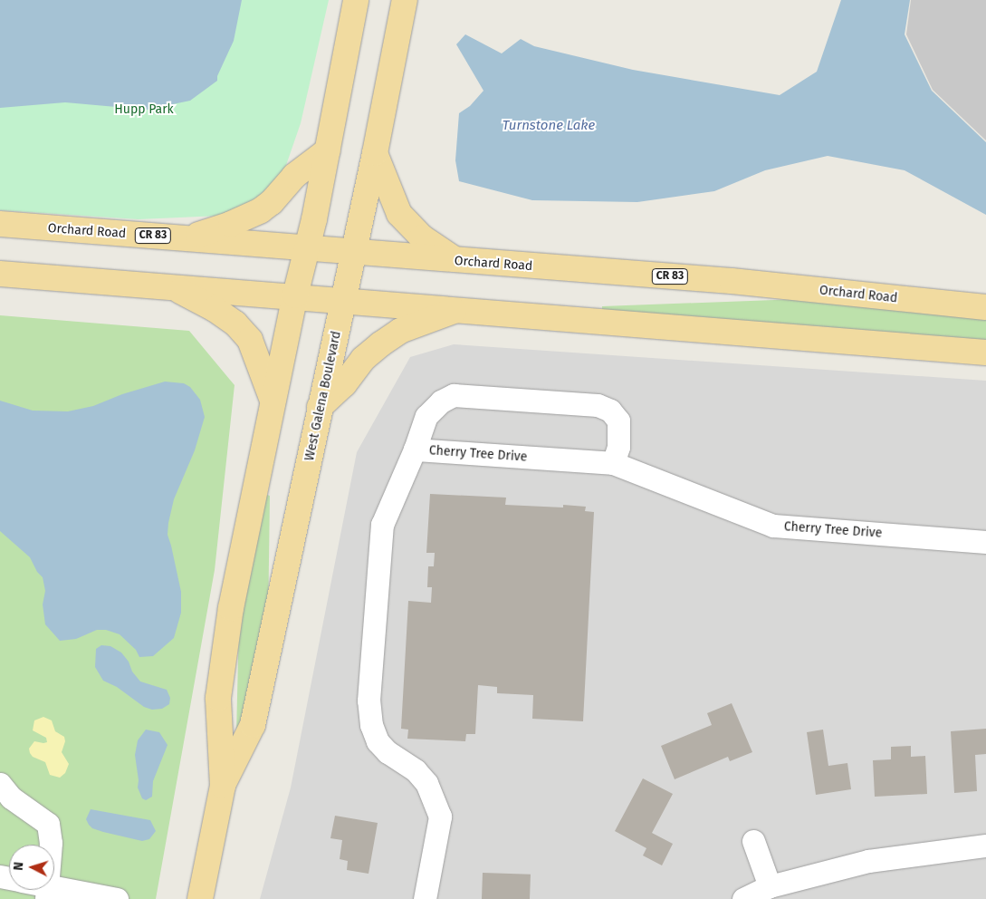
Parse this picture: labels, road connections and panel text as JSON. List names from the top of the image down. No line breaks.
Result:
{"streets":{"main road":["Orchard Road","CR 83","West Galena Boulevard"],"street":["Cherry Tree Drive"]},"crossings":[["Orchard Road","West Galena Boulevard"]],"water":["Turnstone Lake"],"parks":["Hupp Park"],"north":"left"}
